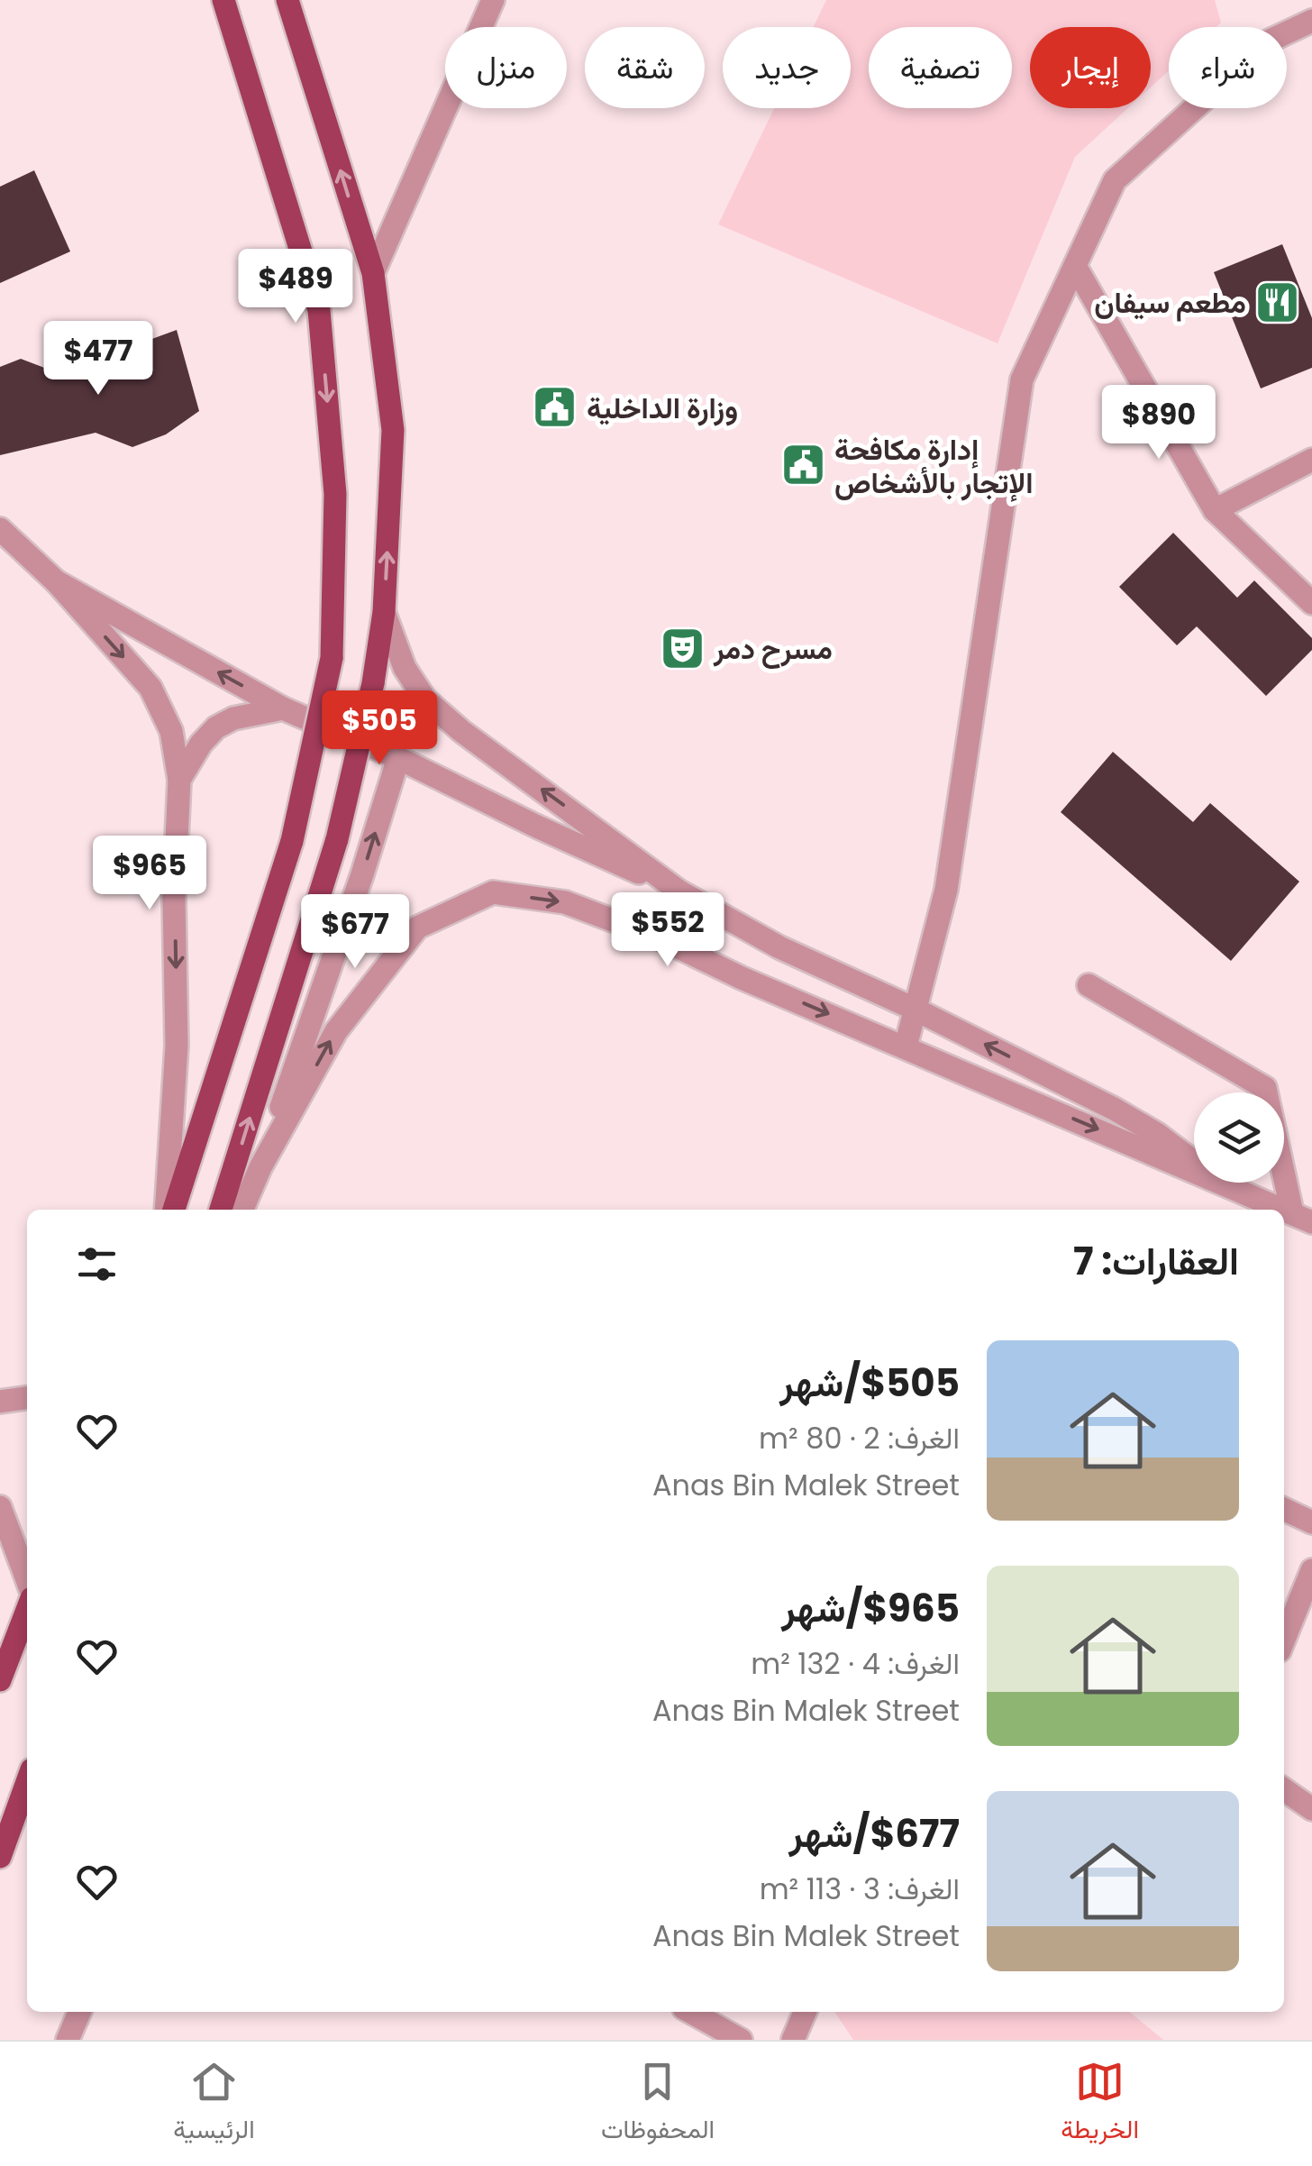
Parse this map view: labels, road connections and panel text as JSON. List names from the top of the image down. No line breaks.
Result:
{"places":{"restaurant":["مطعم سيفان"],"public building":["وزارة الداخلية","إدارة مكافحة الإتجار بالأشخاص"],"theatre":["مسرح دمر"]},"page":{"chip":["شراء","إيجار","تصفية","جديد","شقة","منزل"],"price":["$489","$477","$890","$505","$965","$552","$677"],"heading":"العقارات: 7","list":[{"name":"$505/شهر","note":"الغرف: 2 · 80 m² · Anas Bin Malek Street"},{"name":"$965/شهر","note":"الغرف: 4 · 132 m² · Anas Bin Malek Street"},{"name":"$677/شهر","note":"الغرف: 3 · 113 m² · Anas Bin Malek Street"}],"tabs":["الخريطة","المحفوظات","الرئيسية"]}}
